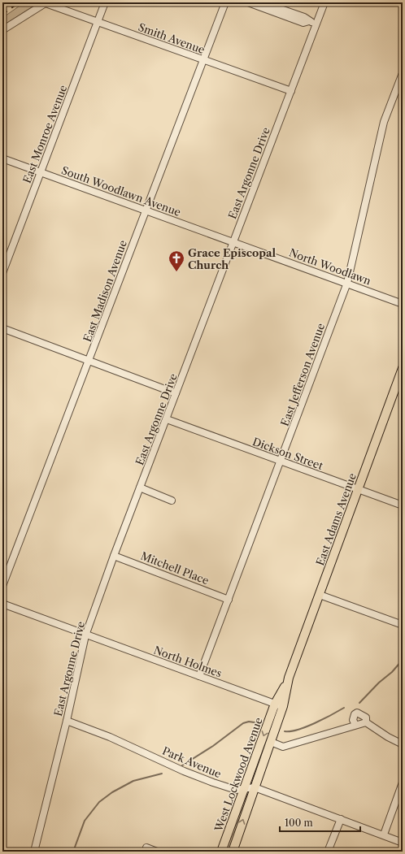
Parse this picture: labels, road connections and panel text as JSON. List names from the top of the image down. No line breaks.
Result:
{"streets":{"main road":["East Adams Avenue","West Lockwood Avenue"],"street":["Smith Avenue","East Monroe Avenue","East Argonne Drive","South Woodlawn Avenue","North Woodlawn","East Madison Avenue","East Jefferson Avenue","Dickson Street","Mitchell Place","North Holmes","Park Avenue"]},"crossings":[["Smith Avenue","East Monroe Avenue"],["Smith Avenue","East Argonne Drive"],["Smith Avenue","East Madison Avenue"],["East Monroe Avenue","South Woodlawn Avenue"],["East Argonne Drive","South Woodlawn Avenue"],["East Argonne Drive","North Woodlawn"],["East Argonne Drive","Dickson Street"],["East Argonne Drive","Mitchell Place"],["East Argonne Drive","North Holmes"],["East Argonne Drive","Park Avenue"],["South Woodlawn Avenue","North Woodlawn"],["South Woodlawn Avenue","East Madison Avenue"],["North Woodlawn","East Jefferson Avenue"],["East Jefferson Avenue","Dickson Street"],["East Jefferson Avenue","Mitchell Place"],["East Jefferson Avenue","North Holmes"],["Dickson Street","East Adams Avenue"],["East Adams Avenue","North Holmes"],["East Adams Avenue","West Lockwood Avenue"],["North Holmes","West Lockwood Avenue"],["Park Avenue","West Lockwood Avenue"]],"places":{"church":["Grace Episcopal Church"]},"scale_bar":"100 m"}
